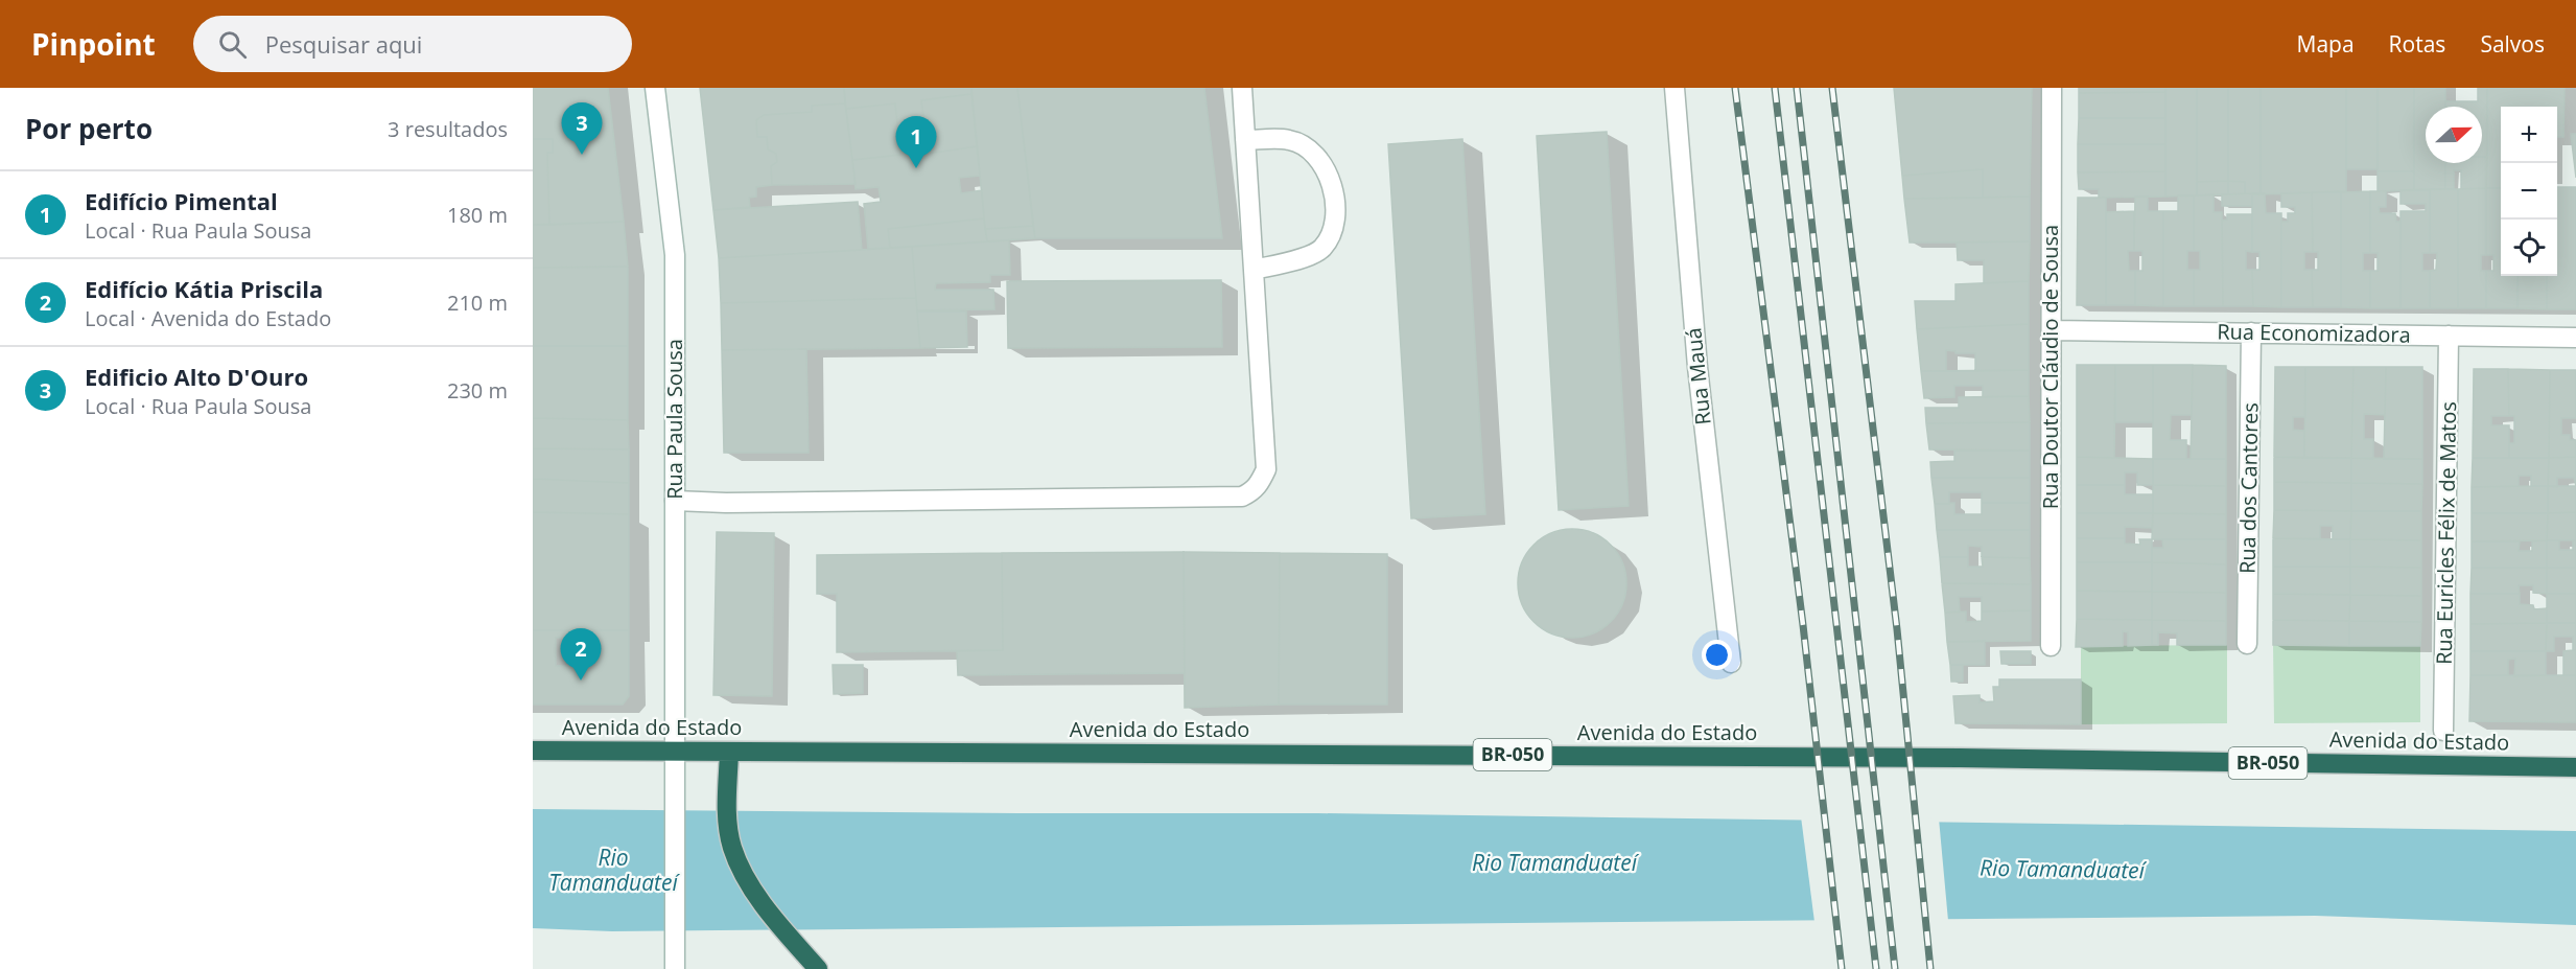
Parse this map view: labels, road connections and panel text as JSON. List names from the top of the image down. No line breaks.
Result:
{"streets":{"highway":["Avenida do Estado","BR-050"],"street":["Rua Economizadora","Rua Doutor Cláudio de Sousa","Rua Mauá","Rua Paula Sousa","Rua dos Cantores","Rua Euricles Félix de Matos"]},"crossings":[["Rua Economizadora","Rua Doutor Cláudio de Sousa"],["Rua Economizadora","Rua dos Cantores"],["Rua Economizadora","Rua Euricles Félix de Matos"],["Rua Paula Sousa","Avenida do Estado"]],"water":["Rio Tamanduateí"],"north":"right","page":{"header":"Pinpoint","search":"Pesquisar aqui","nav":["Mapa","Rotas","Salvos"],"heading":["Por perto","3 resultados"],"pins":["3","1","2"],"map_buttons":["+","−"],"list":[{"mark":"1","name":"Edifício Pimental","note":"Local · Rua Paula Sousa","value":"180 m"},{"mark":"2","name":"Edifício Kátia Priscila","note":"Local · Avenida do Estado","value":"210 m"},{"mark":"3","name":"Edificio Alto D'Ouro","note":"Local · Rua Paula Sousa","value":"230 m"}]}}
